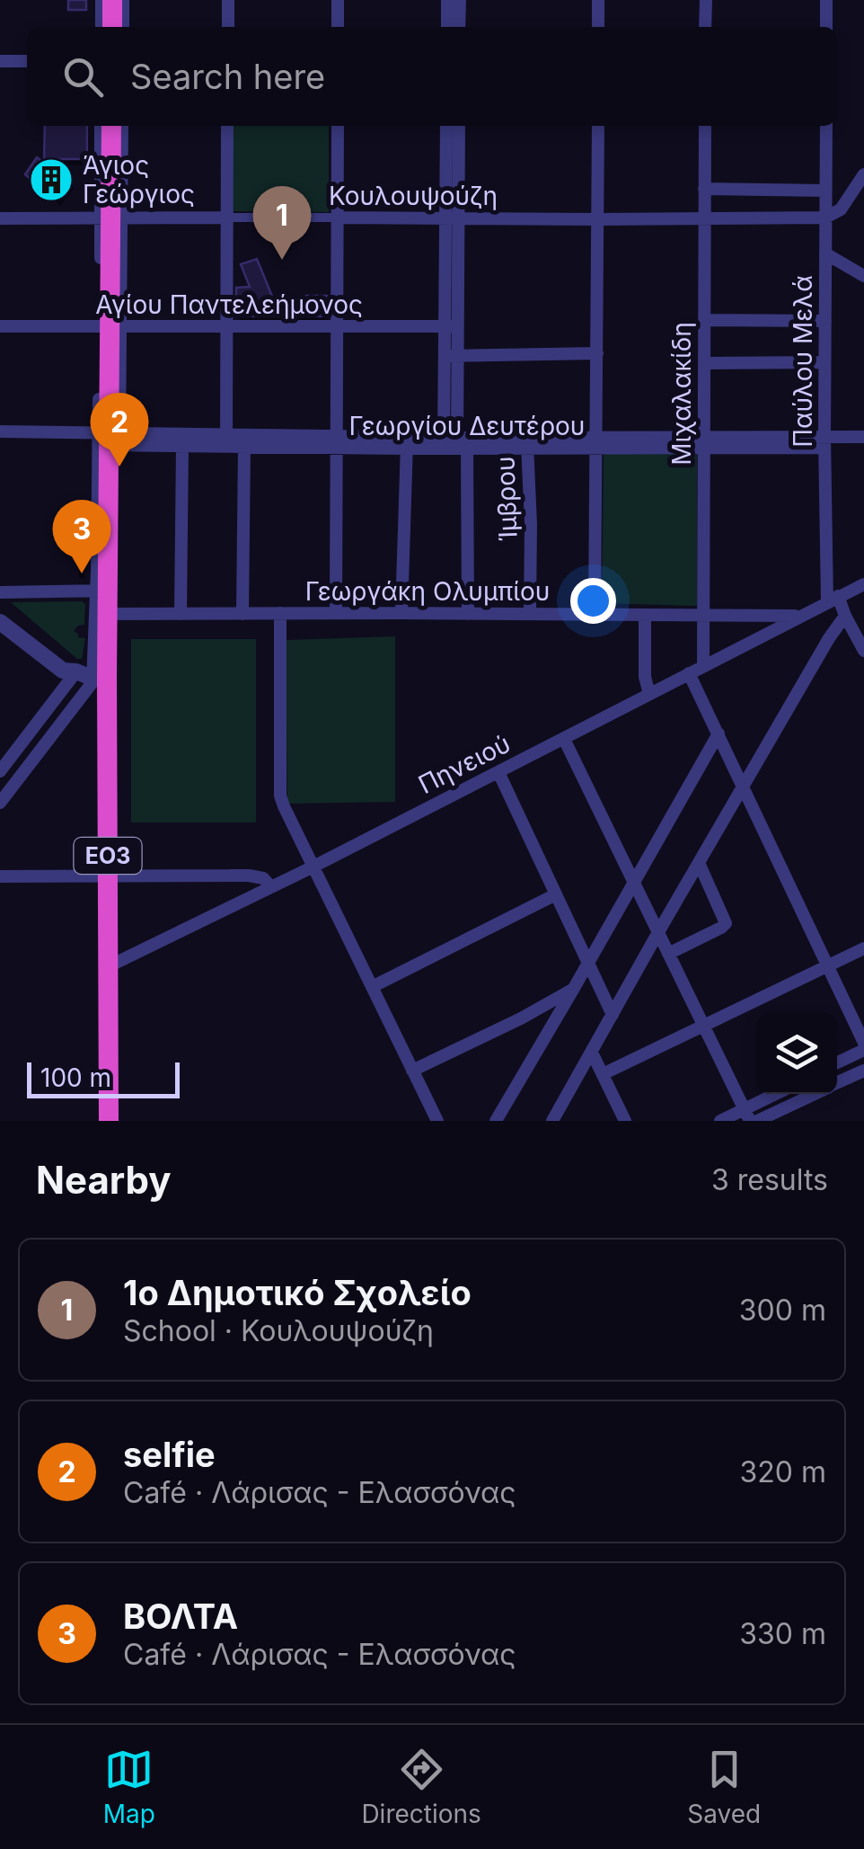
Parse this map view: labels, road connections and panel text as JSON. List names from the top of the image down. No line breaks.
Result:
{"streets":{"highway":["ΕΟ3"],"street":["Κουλουψούζη","Αγίου Παντελεήμονος","Παύλου Μελά","Μιχαλακίδη","Γεωργίου Δευτέρου","Ίμβρου","Γεωργάκη Ολυμπίου","Πηνειού"]},"crossings":[["Κουλουψούζη","Παύλου Μελά"],["Κουλουψούζη","Μιχαλακίδη"],["Κουλουψούζη","ΕΟ3"],["Αγίου Παντελεήμονος","ΕΟ3"],["Παύλου Μελά","Γεωργίου Δευτέρου"],["Παύλου Μελά","Πηνειού"],["Μιχαλακίδη","Γεωργίου Δευτέρου"],["Μιχαλακίδη","Γεωργάκη Ολυμπίου"],["Μιχαλακίδη","Πηνειού"],["Γεωργίου Δευτέρου","Ίμβρου"],["Γεωργίου Δευτέρου","ΕΟ3"],["Ίμβρου","Γεωργάκη Ολυμπίου"],["Γεωργάκη Ολυμπίου","Πηνειού"],["Γεωργάκη Ολυμπίου","ΕΟ3"],["Πηνειού","ΕΟ3"]],"places":{"building":["Άγιος Γεώργιος"]},"scale_bar":"100 m","page":{"search":"Search here","pins":["1","2","3"],"scale":"100 m","heading":["Nearby","3 results"],"list":[{"mark":"1","name":"1o Δημοτικό Σχολείο","note":"School · Κουλουψούζη","value":"300 m"},{"mark":"2","name":"selfie","note":"Café · Λάρισας - Ελασσόνας","value":"320 m"},{"mark":"3","name":"ΒΟΛΤΑ","note":"Café · Λάρισας - Ελασσόνας","value":"330 m"}],"nav":["Map","Directions","Saved"]}}
